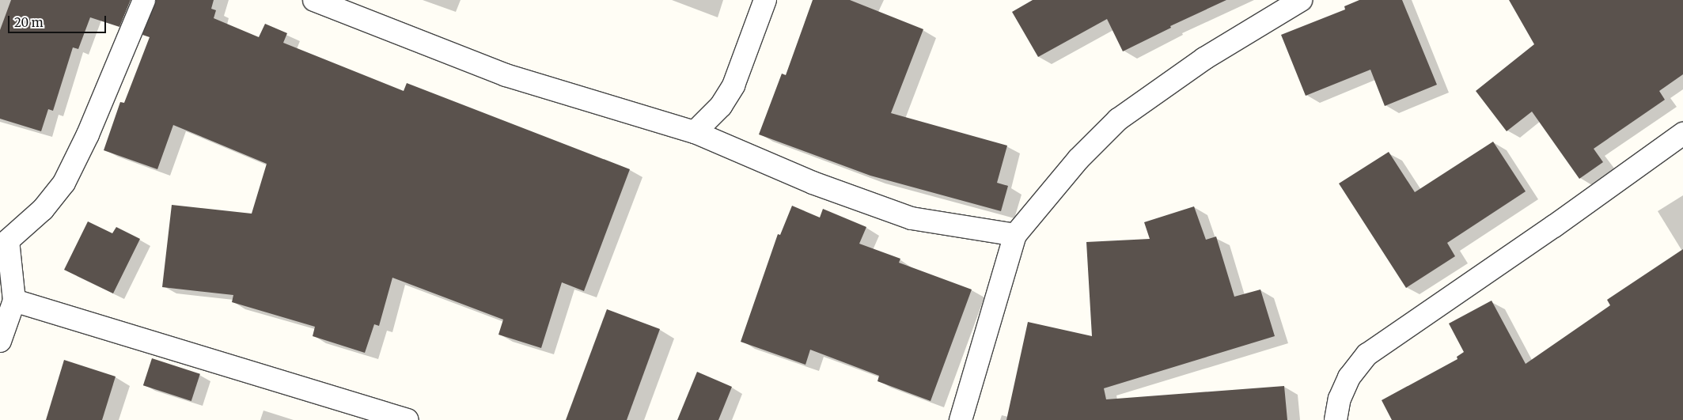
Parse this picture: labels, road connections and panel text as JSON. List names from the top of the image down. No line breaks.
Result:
{"scale_bar":"20 m"}
